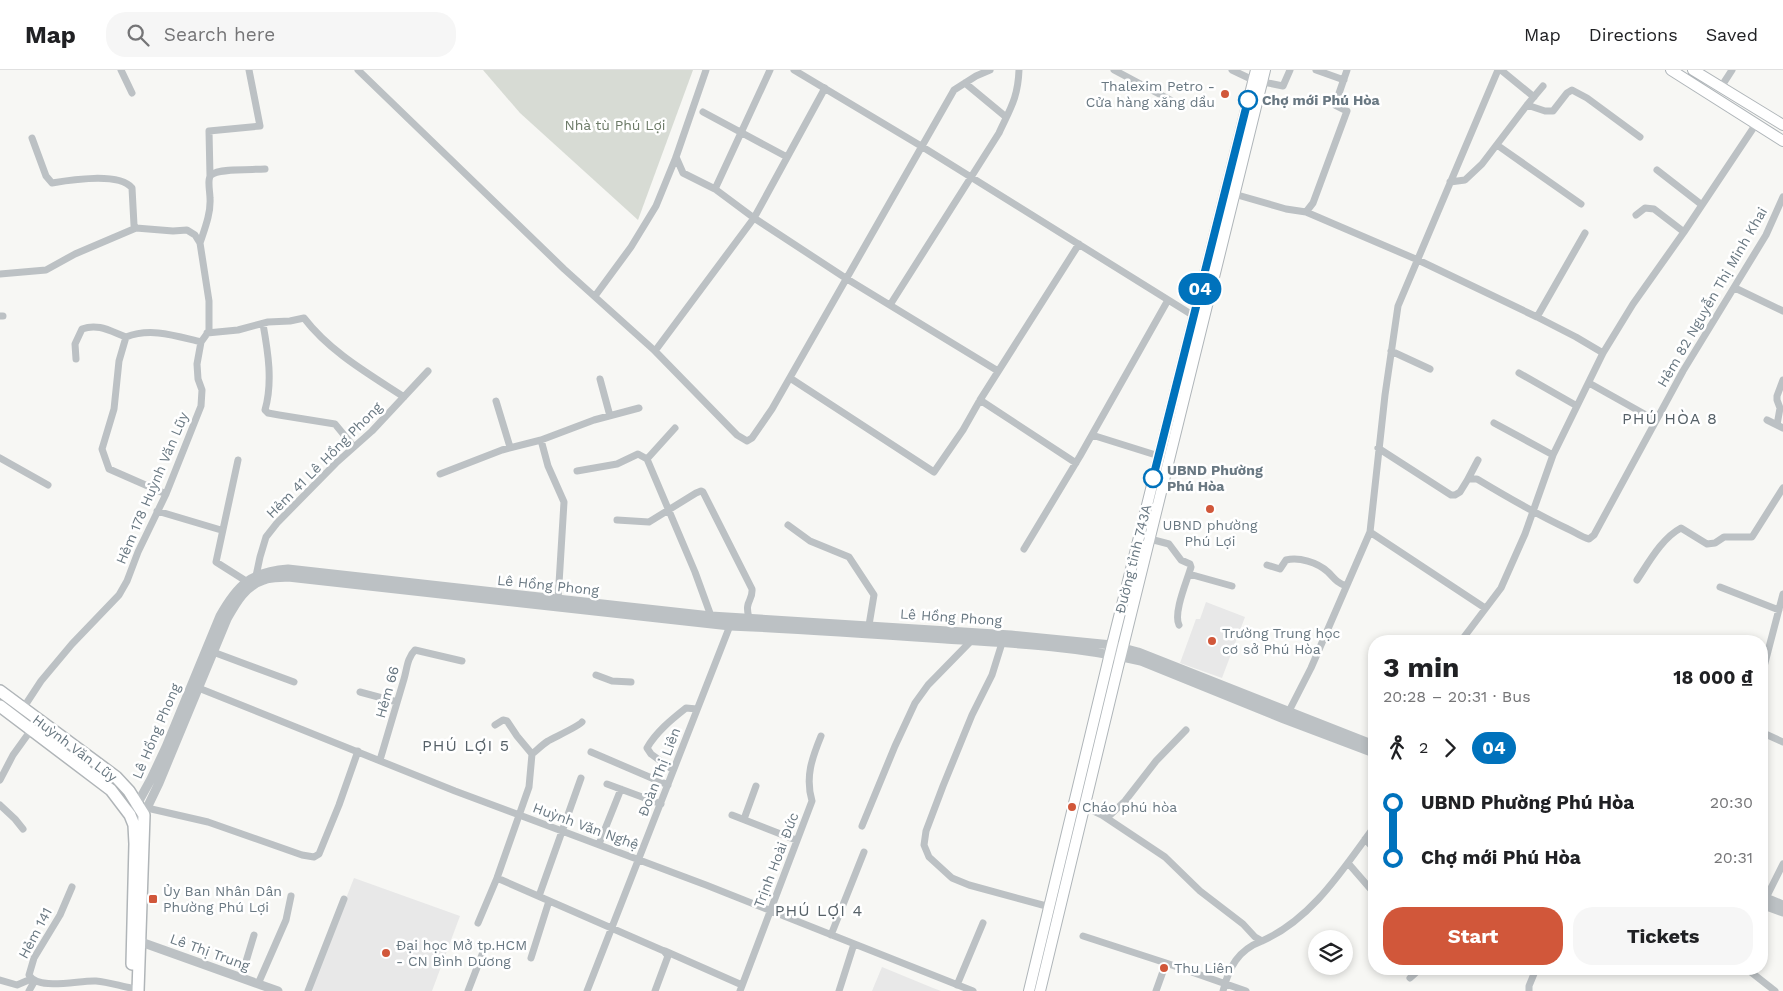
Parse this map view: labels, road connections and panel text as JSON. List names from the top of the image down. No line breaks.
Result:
{"streets":{"main road":["Đường tỉnh 743A","Huỳnh Văn Lũy"],"street":["Hẻm 82 Nguyễn Thị Minh Khai","Hẻm 41 Lê Hồng Phong","Hẻm 178 Huỳnh Văn Lũy","Lê Hồng Phong","Hẻm 66","Đoàn Thị Liên","Huỳnh Văn Nghệ","Trịnh Hoài Đức","Hẻm 141","Lê Thị Trung"]},"crossings":[["Hẻm 41 Lê Hồng Phong","Lê Hồng Phong"],["Hẻm 178 Huỳnh Văn Lũy","Huỳnh Văn Lũy"],["Đường tỉnh 743A","Lê Hồng Phong"],["Lê Hồng Phong","Huỳnh Văn Lũy"],["Lê Hồng Phong","Đoàn Thị Liên"],["Lê Hồng Phong","Huỳnh Văn Nghệ"],["Hẻm 66","Huỳnh Văn Nghệ"],["Đoàn Thị Liên","Huỳnh Văn Nghệ"],["Huỳnh Văn Nghệ","Trịnh Hoài Đức"]],"districts":["PHÚ HÒA 8","PHÚ LỢI 5","PHÚ LỢI 4"],"parks":["Nhà tù Phú Lợi"],"places":{"other":["Thalexim Petro - Cửa hàng xăng dầu","Chợ mới Phú Hòa","UBND Phường Phú Hòa","UBND phường Phú Lợi","Trường Trung học cơ sở Phú Hòa","Cháo phú hòa","Đại học Mở tp.HCM - CN Bình Dương","Thu Liên"],"transit":["Ủy Ban Nhân Dân Phường Phú Lợi"]},"lines":["bus line 04"],"page":{"header":"Map","search":"Search here","nav":["Map","Directions","Saved"],"on_map":"04","heading":["3 min","20:28 – 20:31 · Bus","18 000 ₫"],"legs":["2","04"],"list":[{"name":"UBND Phường Phú Hòa","value":"20:30"},{"name":"Chợ mới Phú Hòa","value":"20:31"}],"buttons":["Start","Tickets"]}}
